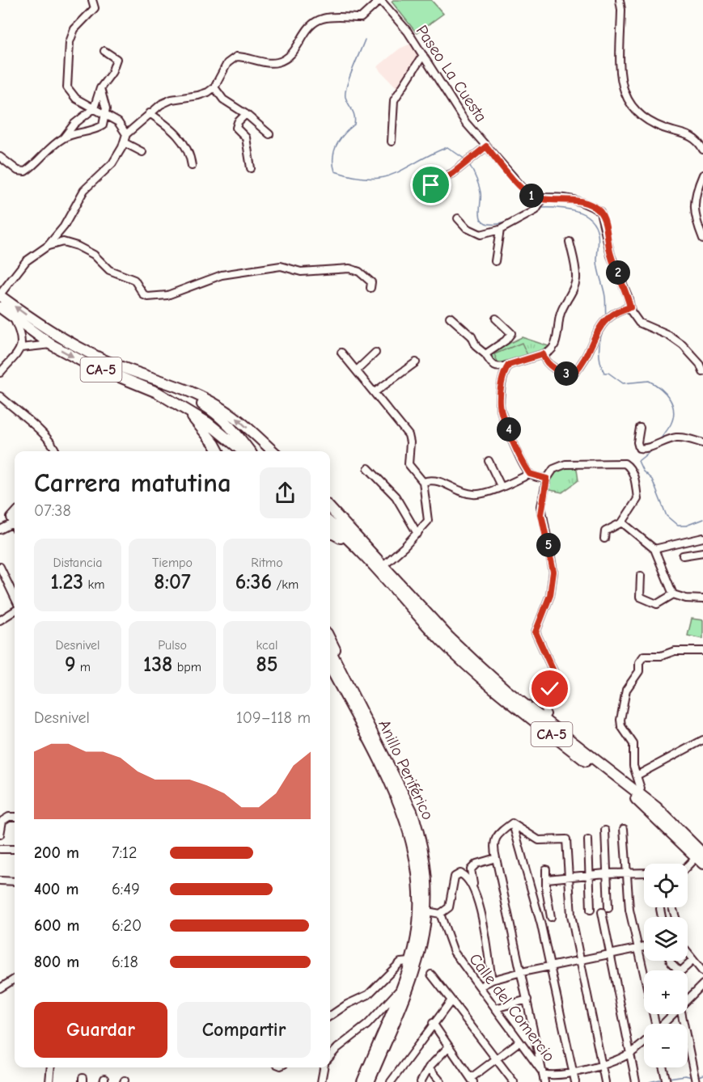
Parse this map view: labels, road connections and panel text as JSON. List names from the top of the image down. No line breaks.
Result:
{"streets":{"highway":["CA-5","Anillo Periférico"],"street":["Paseo La Cuesta","Calle del Comercio"]},"page":{"pins":["1","2","3","4","5"],"heading":["Carrera matutina","07:38"],"stats":[["Distancia","1.23 km"],["Tiempo","8:07"],["Ritmo","6:36 /km"],["Desnivel","9 m"],["Pulso","138 bpm"],["kcal","85"]],"chart":["Desnivel","109–118 m"],"list":[{"name":"200 m","note":"7:12"},{"name":"400 m","note":"6:49"},{"name":"600 m","note":"6:20"},{"name":"800 m","note":"6:18"}],"map_buttons":["+","−"],"buttons":["Guardar","Compartir"]}}
